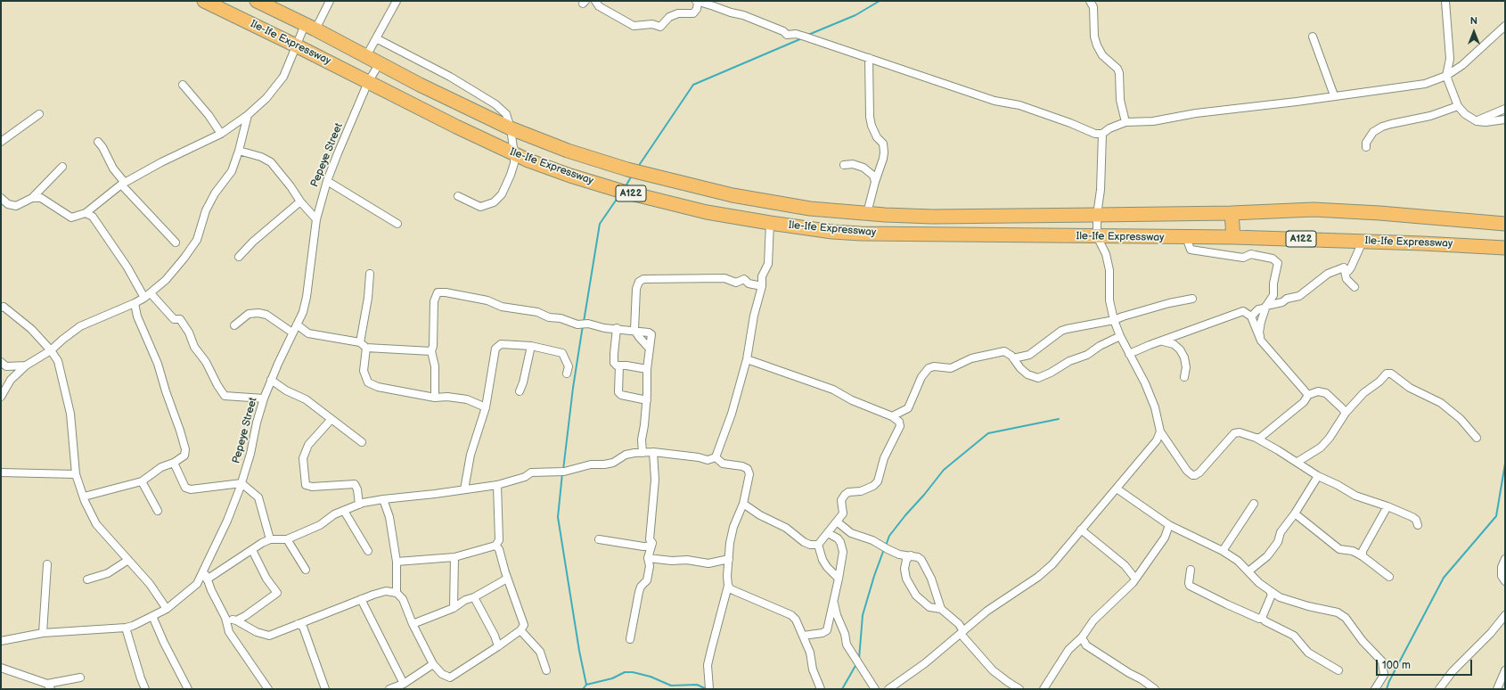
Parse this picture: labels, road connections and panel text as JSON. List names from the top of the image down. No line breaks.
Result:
{"streets":{"highway":["Ile-Ife Expressway","A122"],"street":["Pepeye Street"]},"crossings":[["Ile-Ife Expressway","Pepeye Street"]],"scale_bar":"100 m","north":"top"}
